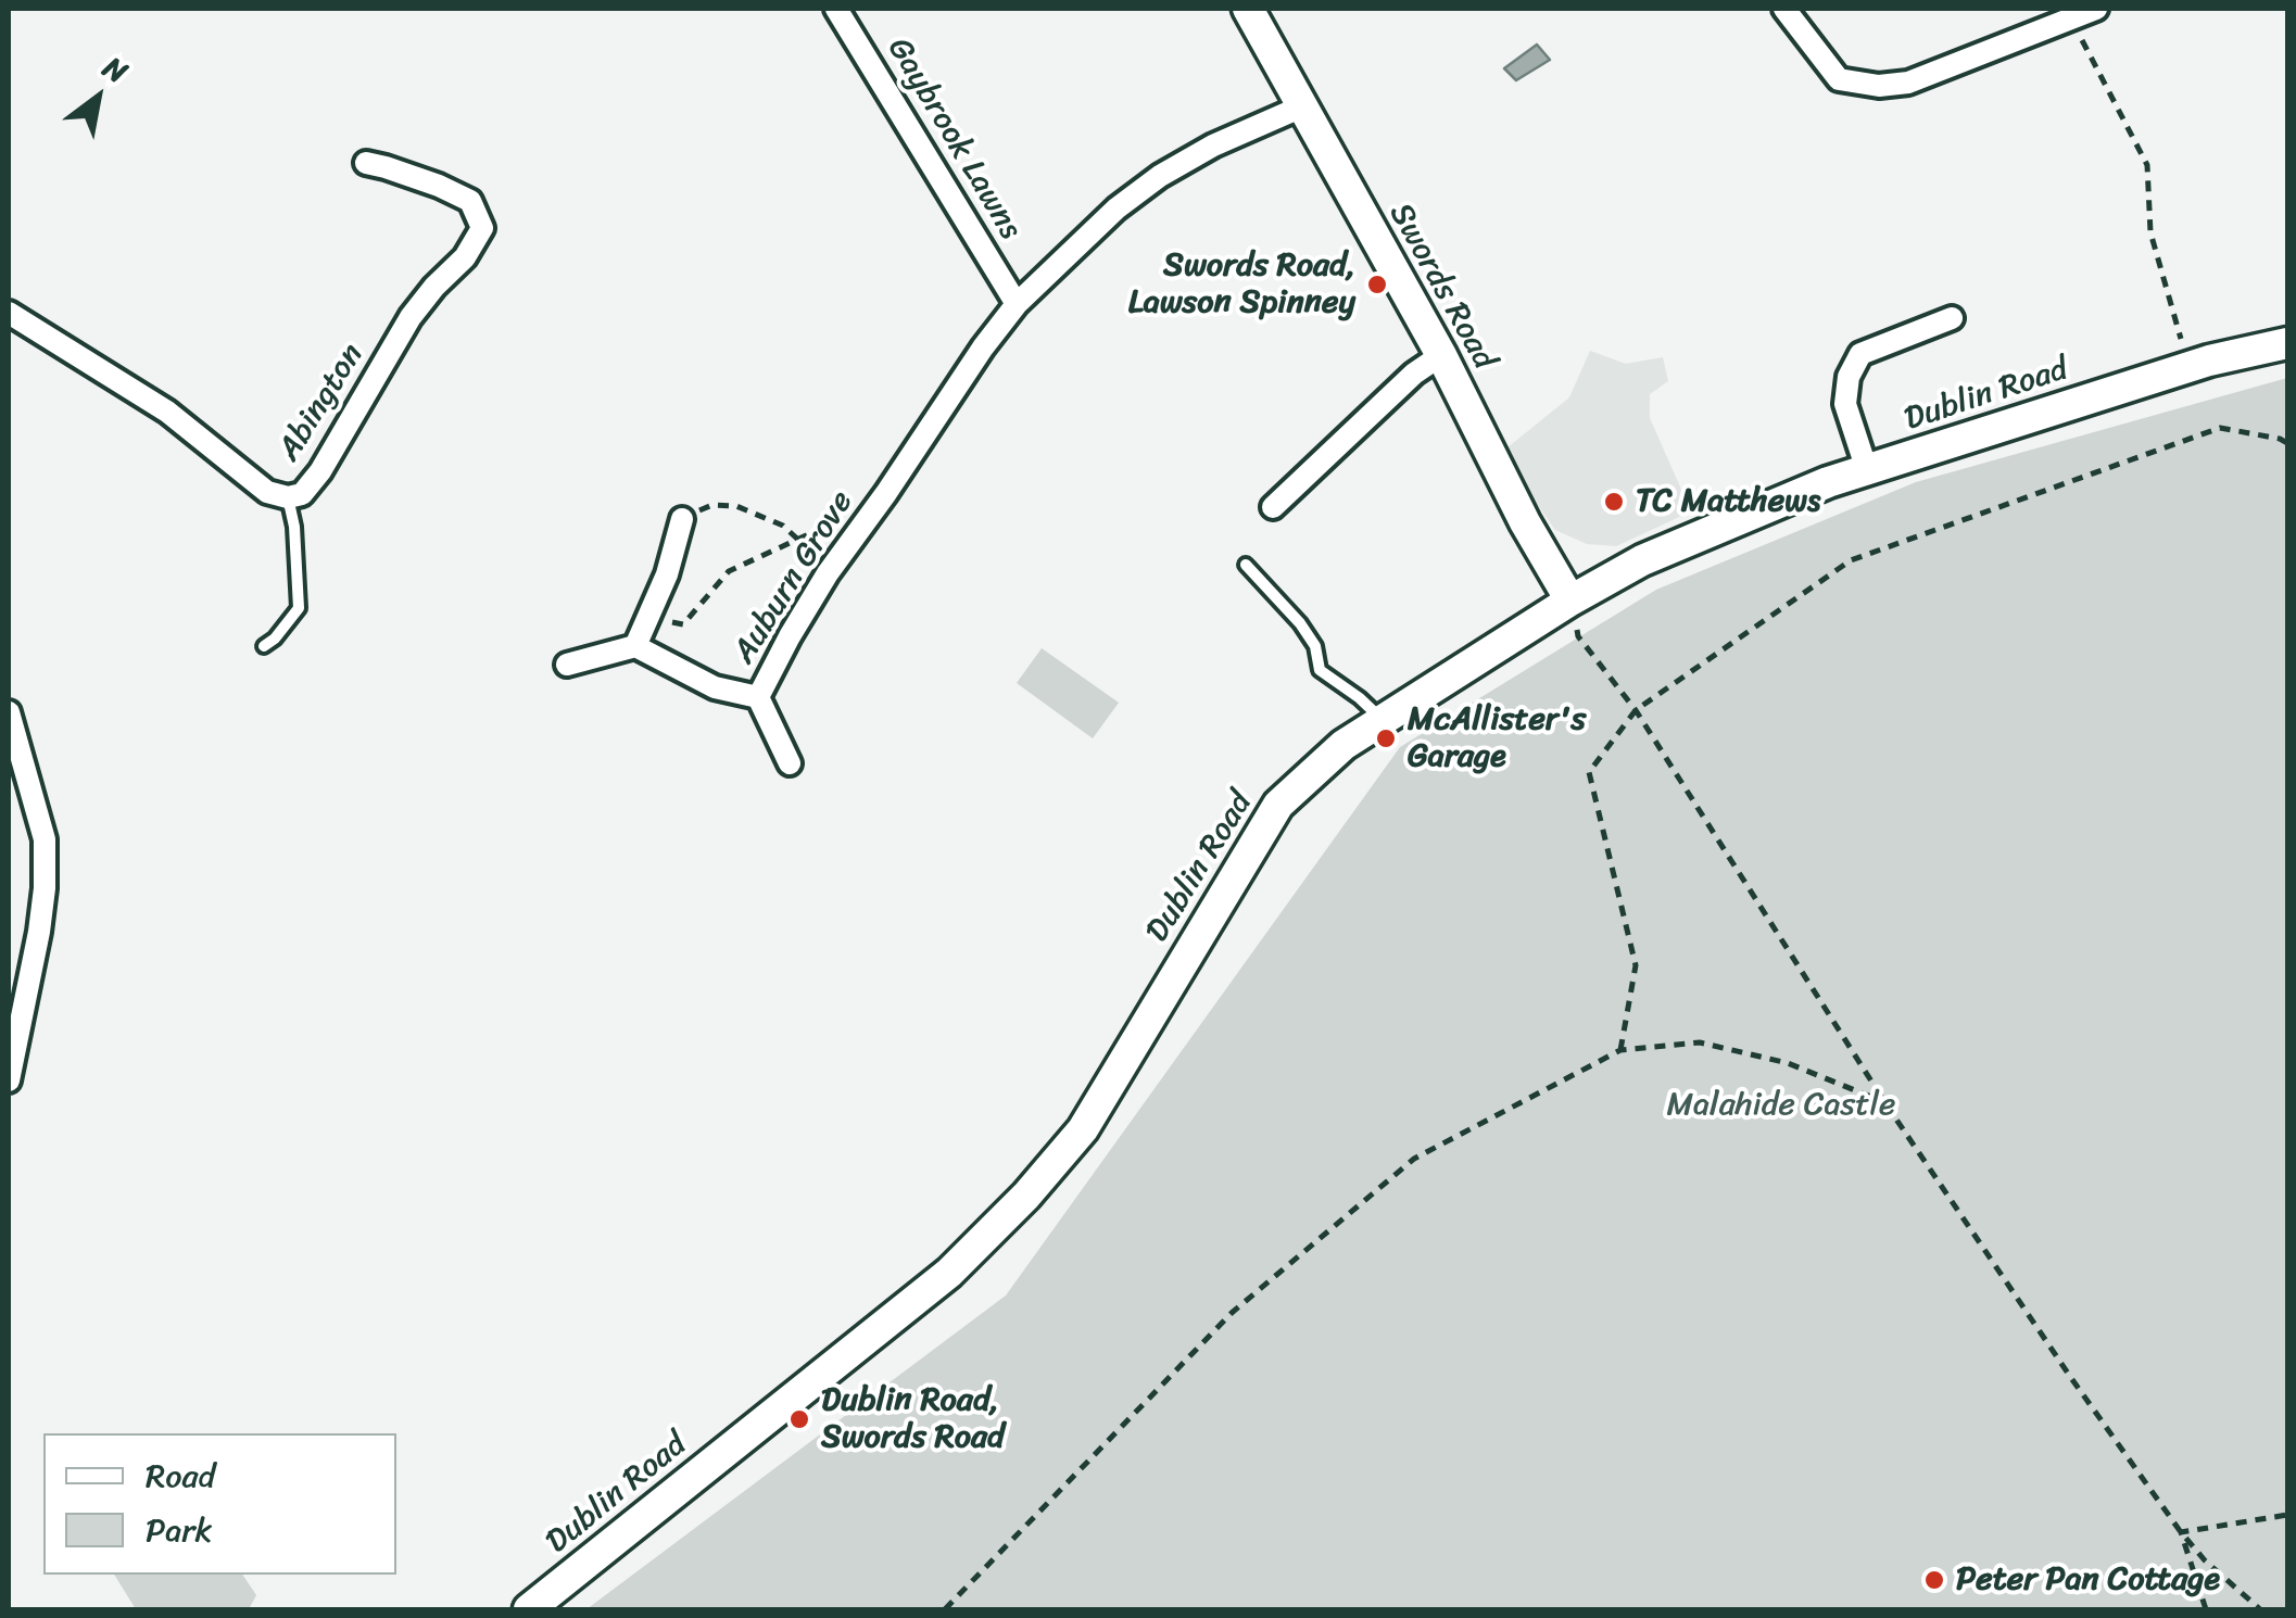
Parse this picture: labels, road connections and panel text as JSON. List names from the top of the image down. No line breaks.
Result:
{"streets":{"main road":["Swords Road","Dublin Road"],"street":["Gaybrook Lawns","Abington","Auburn Grove"]},"crossings":[["Gaybrook Lawns","Swords Road"],["Gaybrook Lawns","Auburn Grove"],["Swords Road","Dublin Road"]],"parks":["Malahide Castle"],"places":["Swords Road, Lawson Spinney","TC Matthews","McAllister's Garage","Dublin Road, Swords Road","Peter Pan Cottage"],"legend":["Road","Park"],"north":"top right"}
